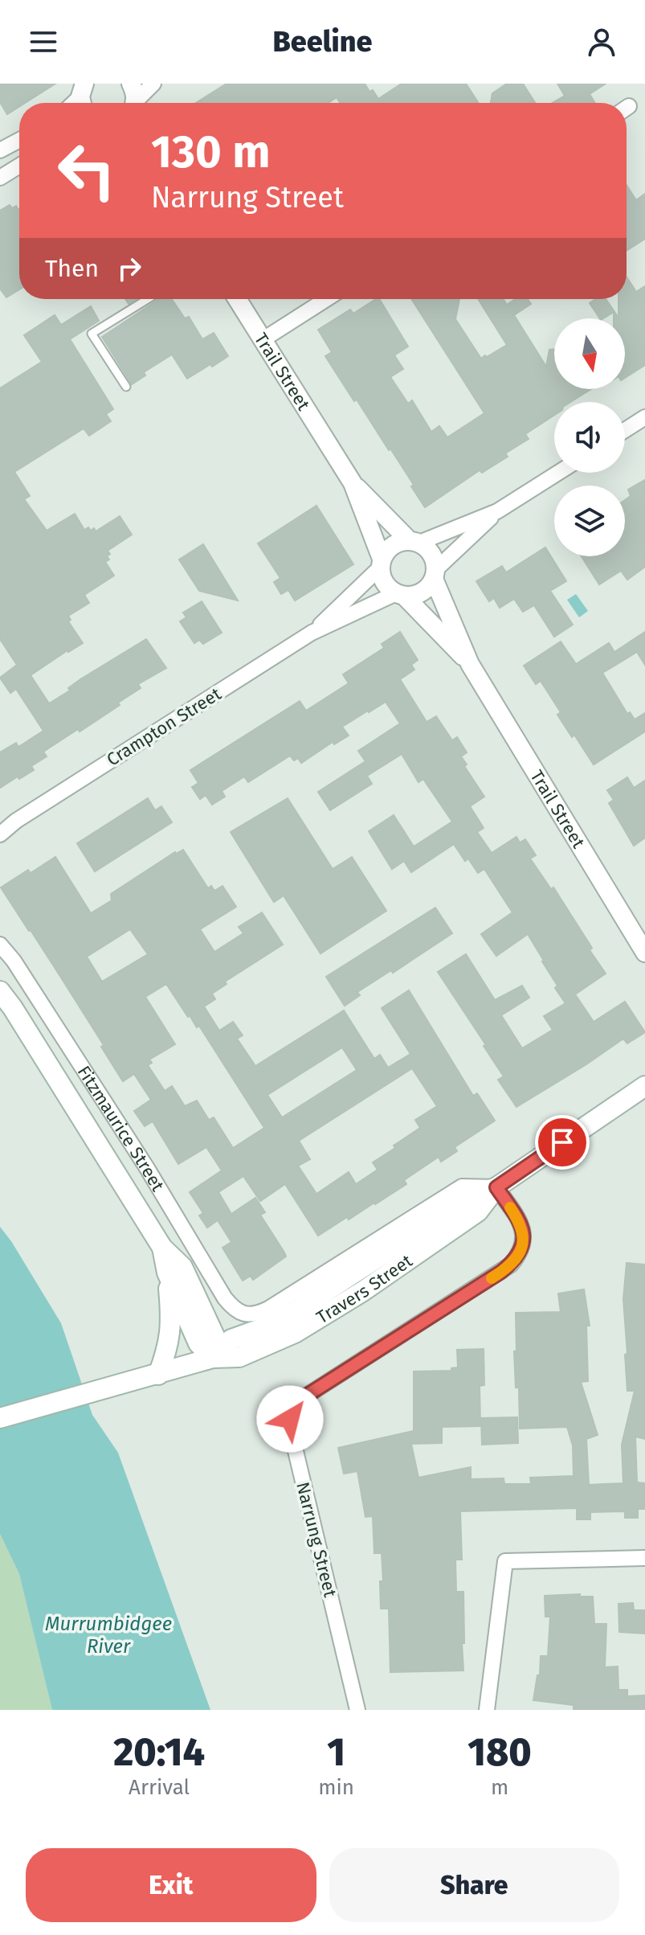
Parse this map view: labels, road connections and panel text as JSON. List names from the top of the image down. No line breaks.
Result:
{"streets":{"main road":["Fitzmaurice Street","Travers Street"],"street":["Trail Street","Crampton Street","Narrung Street"]},"crossings":[["Trail Street","Crampton Street"],["Fitzmaurice Street","Travers Street"],["Travers Street","Narrung Street"]],"water":["Murrumbidgee River"],"north":"bottom","page":{"header":"Beeline","turn":["130 m","Narrung Street"],"then":"Then","eta":["20:14","Arrival","1","min","180","m"],"buttons":["Exit","Share"]}}
